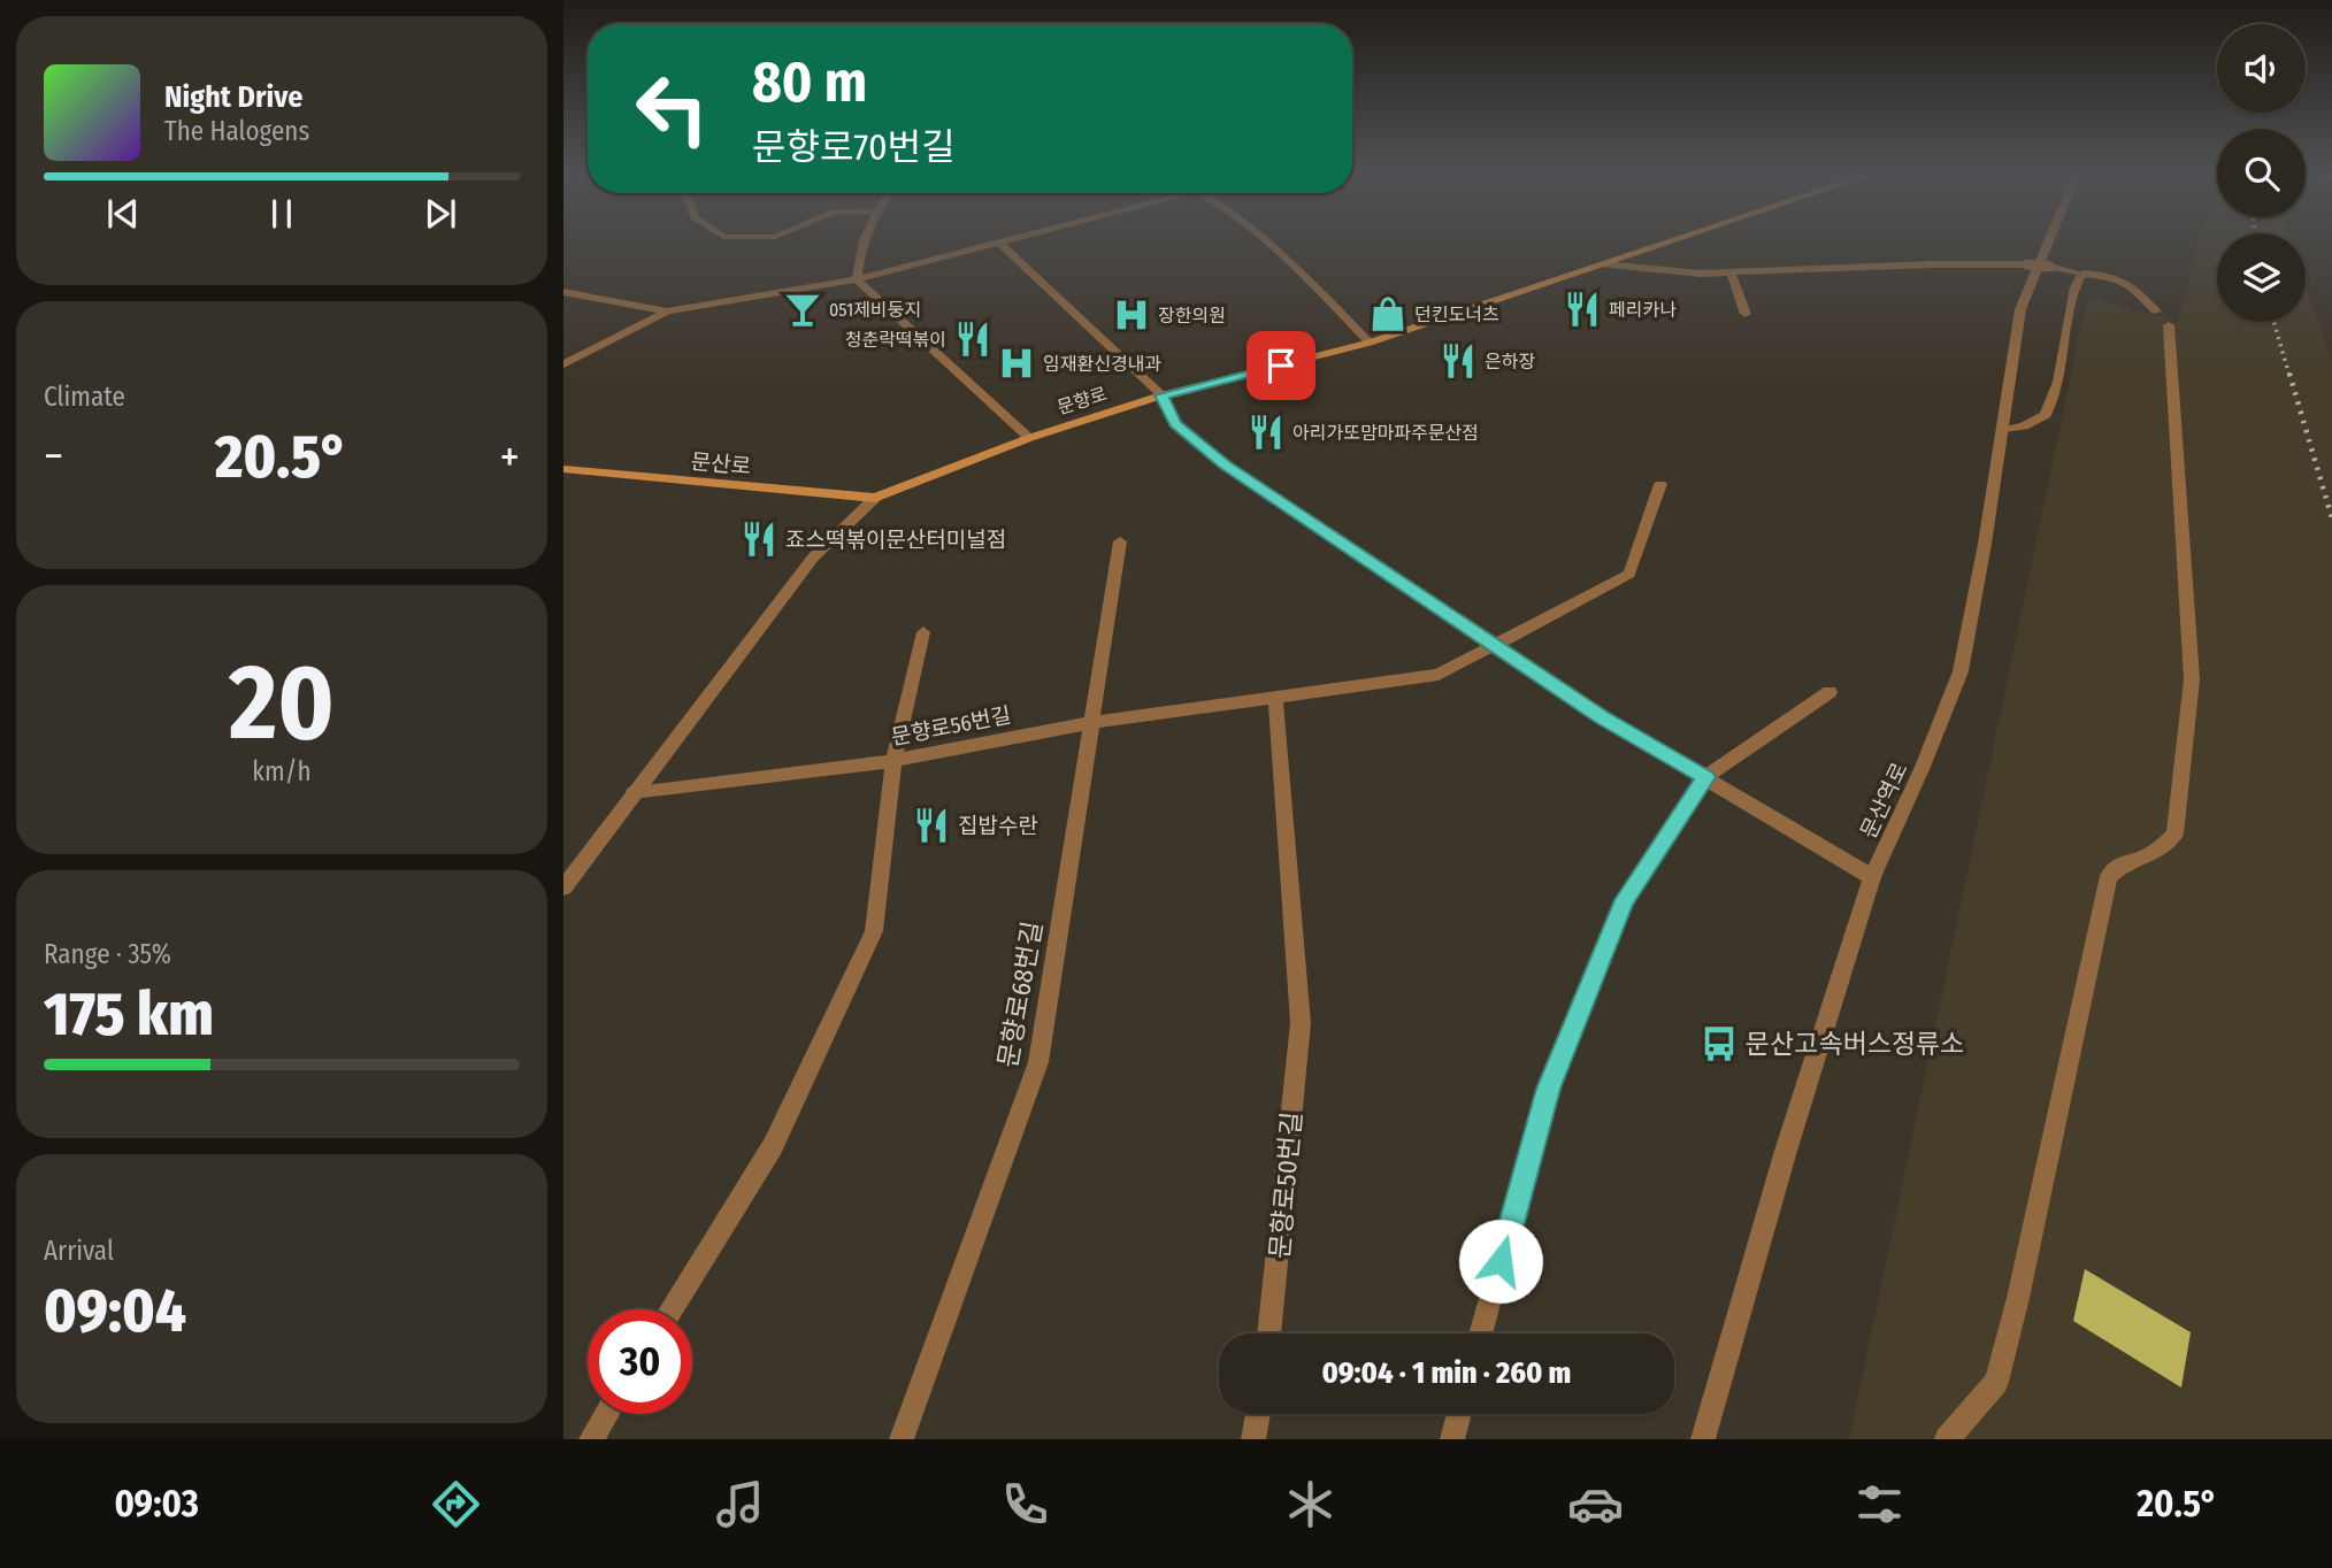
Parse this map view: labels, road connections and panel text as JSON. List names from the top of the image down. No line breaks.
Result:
{"streets":{"main road":["문향로","문산로"],"street":["문향로56번길","문산역로","문향로68번길","문향로50번길"]},"crossings":[["문향로","문산로"],["문향로","문향로56번길"],["문향로56번길","문향로68번길"],["문향로56번길","문향로50번길"]],"places":{"bar":["051제비둥지"],"restaurant":["페리카나","청춘락떡볶이","은하장","아리가또맘마파주문산점","죠스떡볶이문산터미널점","집밥수란"],"shop":["던킨도너츠"],"hospital":["장한의원","임재환신경내과"],"bus stop":["문산고속버스정류소"]},"page":{"turn":["80 m","문향로70번길"],"song":["Night Drive","The Halogens"],"tile":["Climate",["20","km/h"],["Range · 35%","175 km"],["Arrival","09:04"]],"heat":["−","20.5°","+"],"limit":"30","trip":"09:04 · 1 min · 260 m","tabs":["09:03","20.5°"]}}
